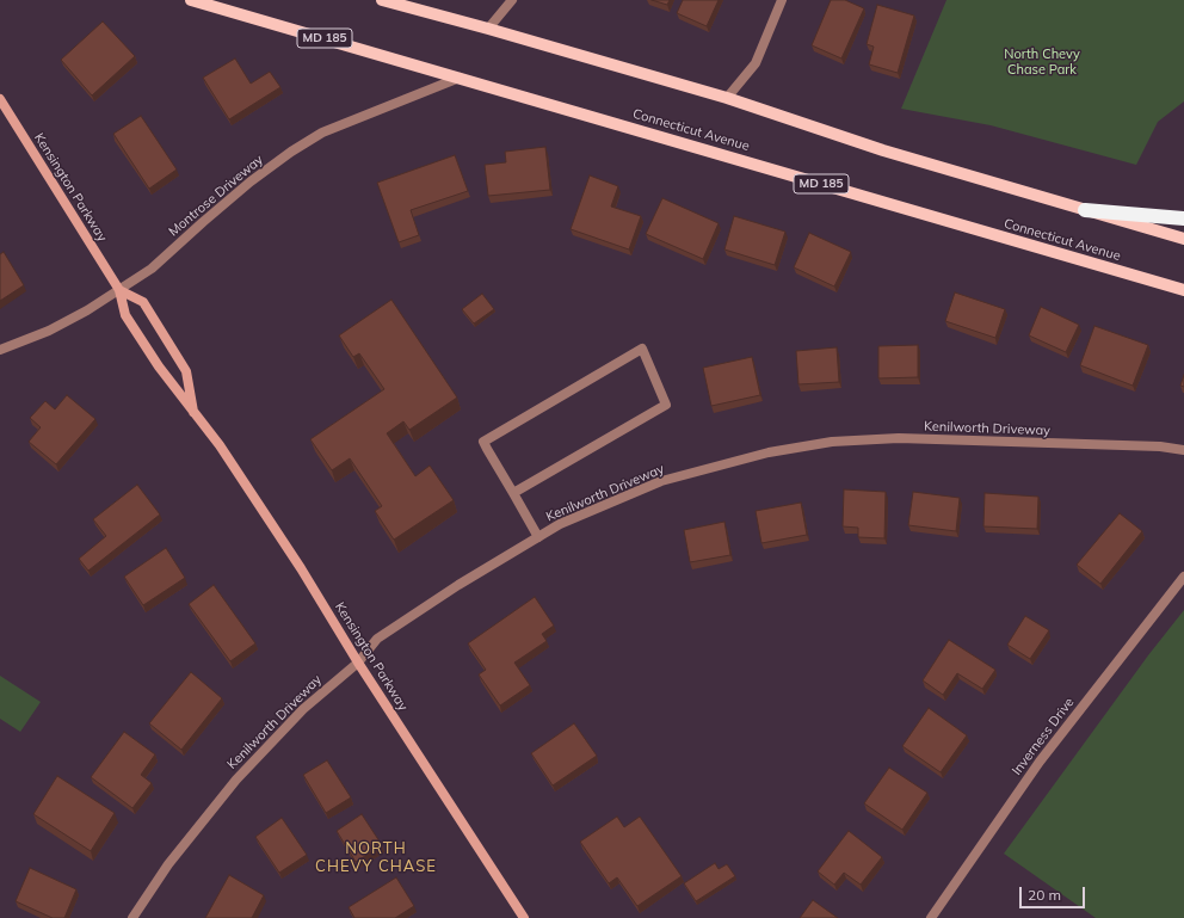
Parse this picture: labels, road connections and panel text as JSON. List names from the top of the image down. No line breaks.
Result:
{"streets":{"main road":["MD 185","Connecticut Avenue"],"street":["Kensington Parkway","Montrose Driveway","Kenilworth Driveway","Inverness Drive"]},"crossings":[["Connecticut Avenue","Montrose Driveway"],["Kensington Parkway","Montrose Driveway"],["Kensington Parkway","Kenilworth Driveway"]],"districts":["NORTH CHEVY CHASE"],"parks":["North Chevy Chase Park"],"scale_bar":"20 m"}
